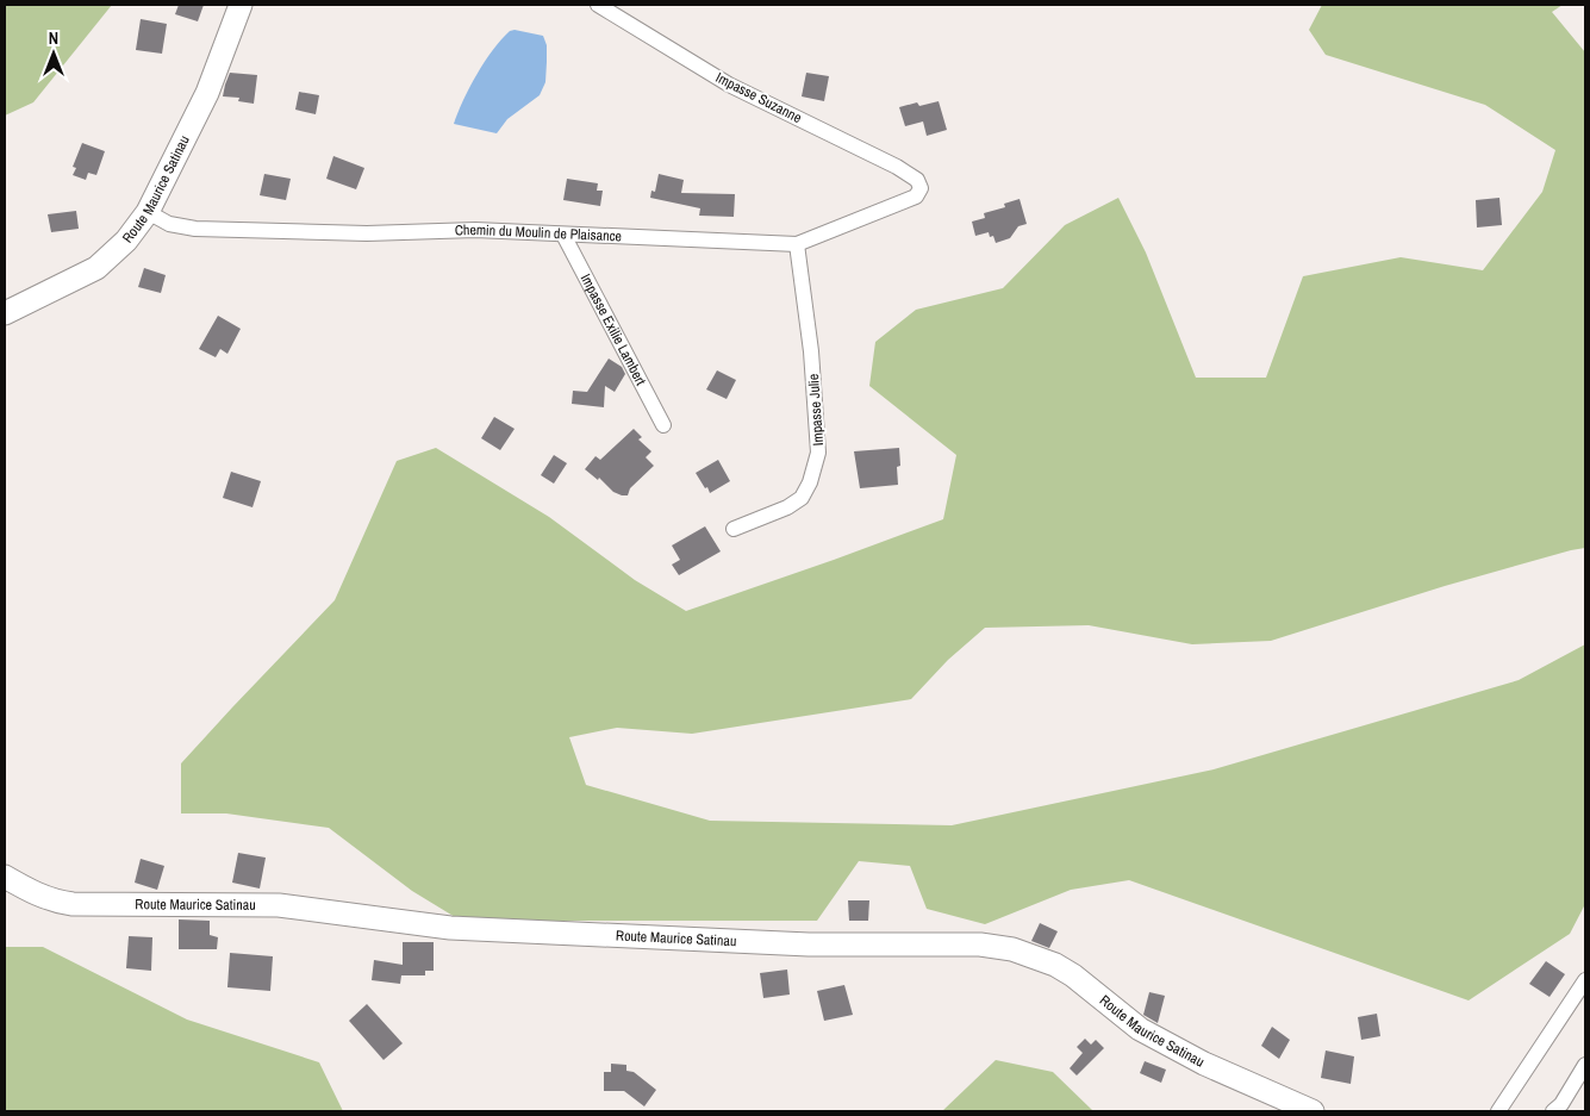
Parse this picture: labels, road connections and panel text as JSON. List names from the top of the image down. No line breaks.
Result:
{"streets":{"main road":["Route Maurice Satinau"],"street":["Impasse Suzanne","Chemin du Moulin de Plaisance","Impasse Exilie Lambert","Impasse Julie"]},"crossings":[["Impasse Suzanne","Chemin du Moulin de Plaisance"],["Route Maurice Satinau","Chemin du Moulin de Plaisance"],["Chemin du Moulin de Plaisance","Impasse Exilie Lambert"],["Chemin du Moulin de Plaisance","Impasse Julie"]],"north":"top"}
